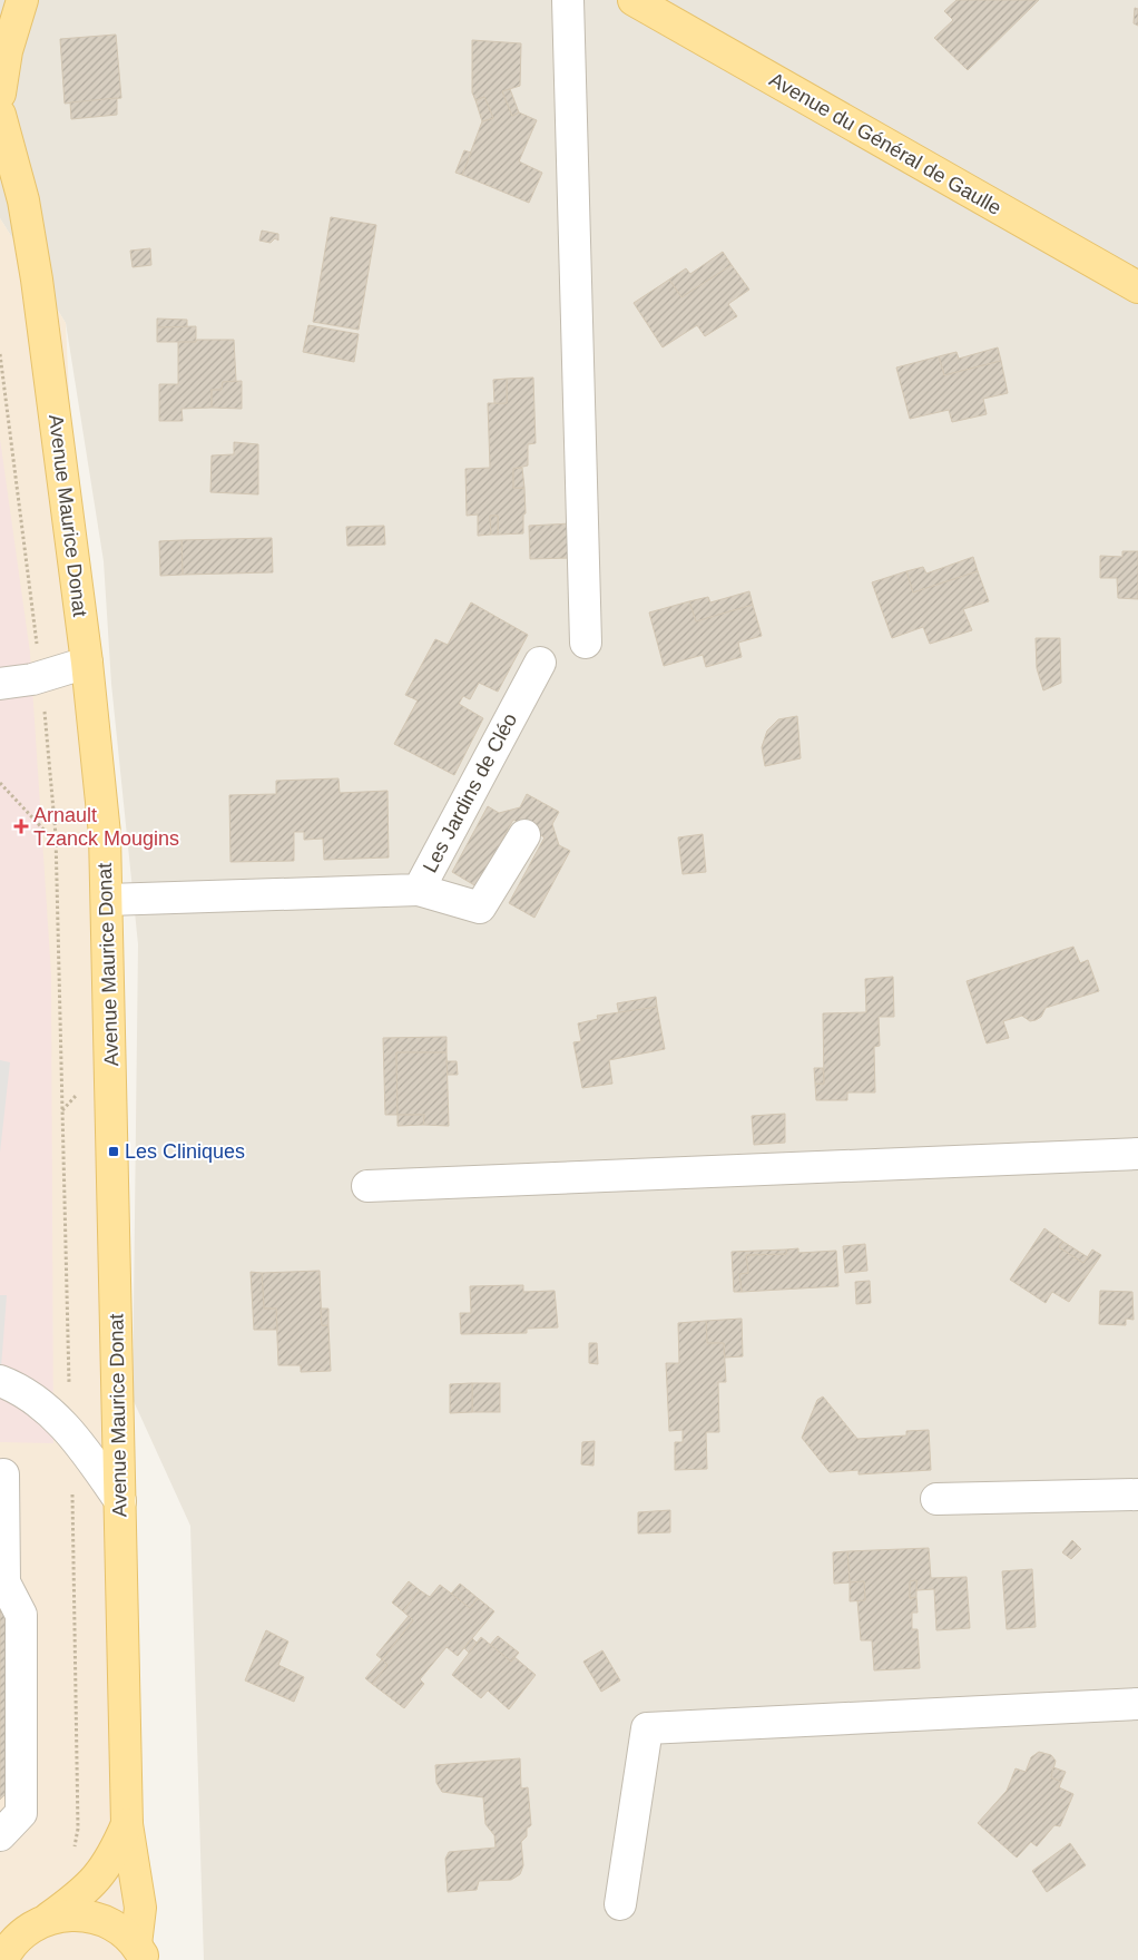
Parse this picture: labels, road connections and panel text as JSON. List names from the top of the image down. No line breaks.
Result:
{"streets":{"main road":["Avenue du Général de Gaulle","Avenue Maurice Donat"],"street":["Les Jardins de Cléo"]},"crossings":[["Avenue Maurice Donat","Les Jardins de Cléo"]],"places":{"health":["Arnault Tzanck Mougins"],"transit":["Les Cliniques"]}}
